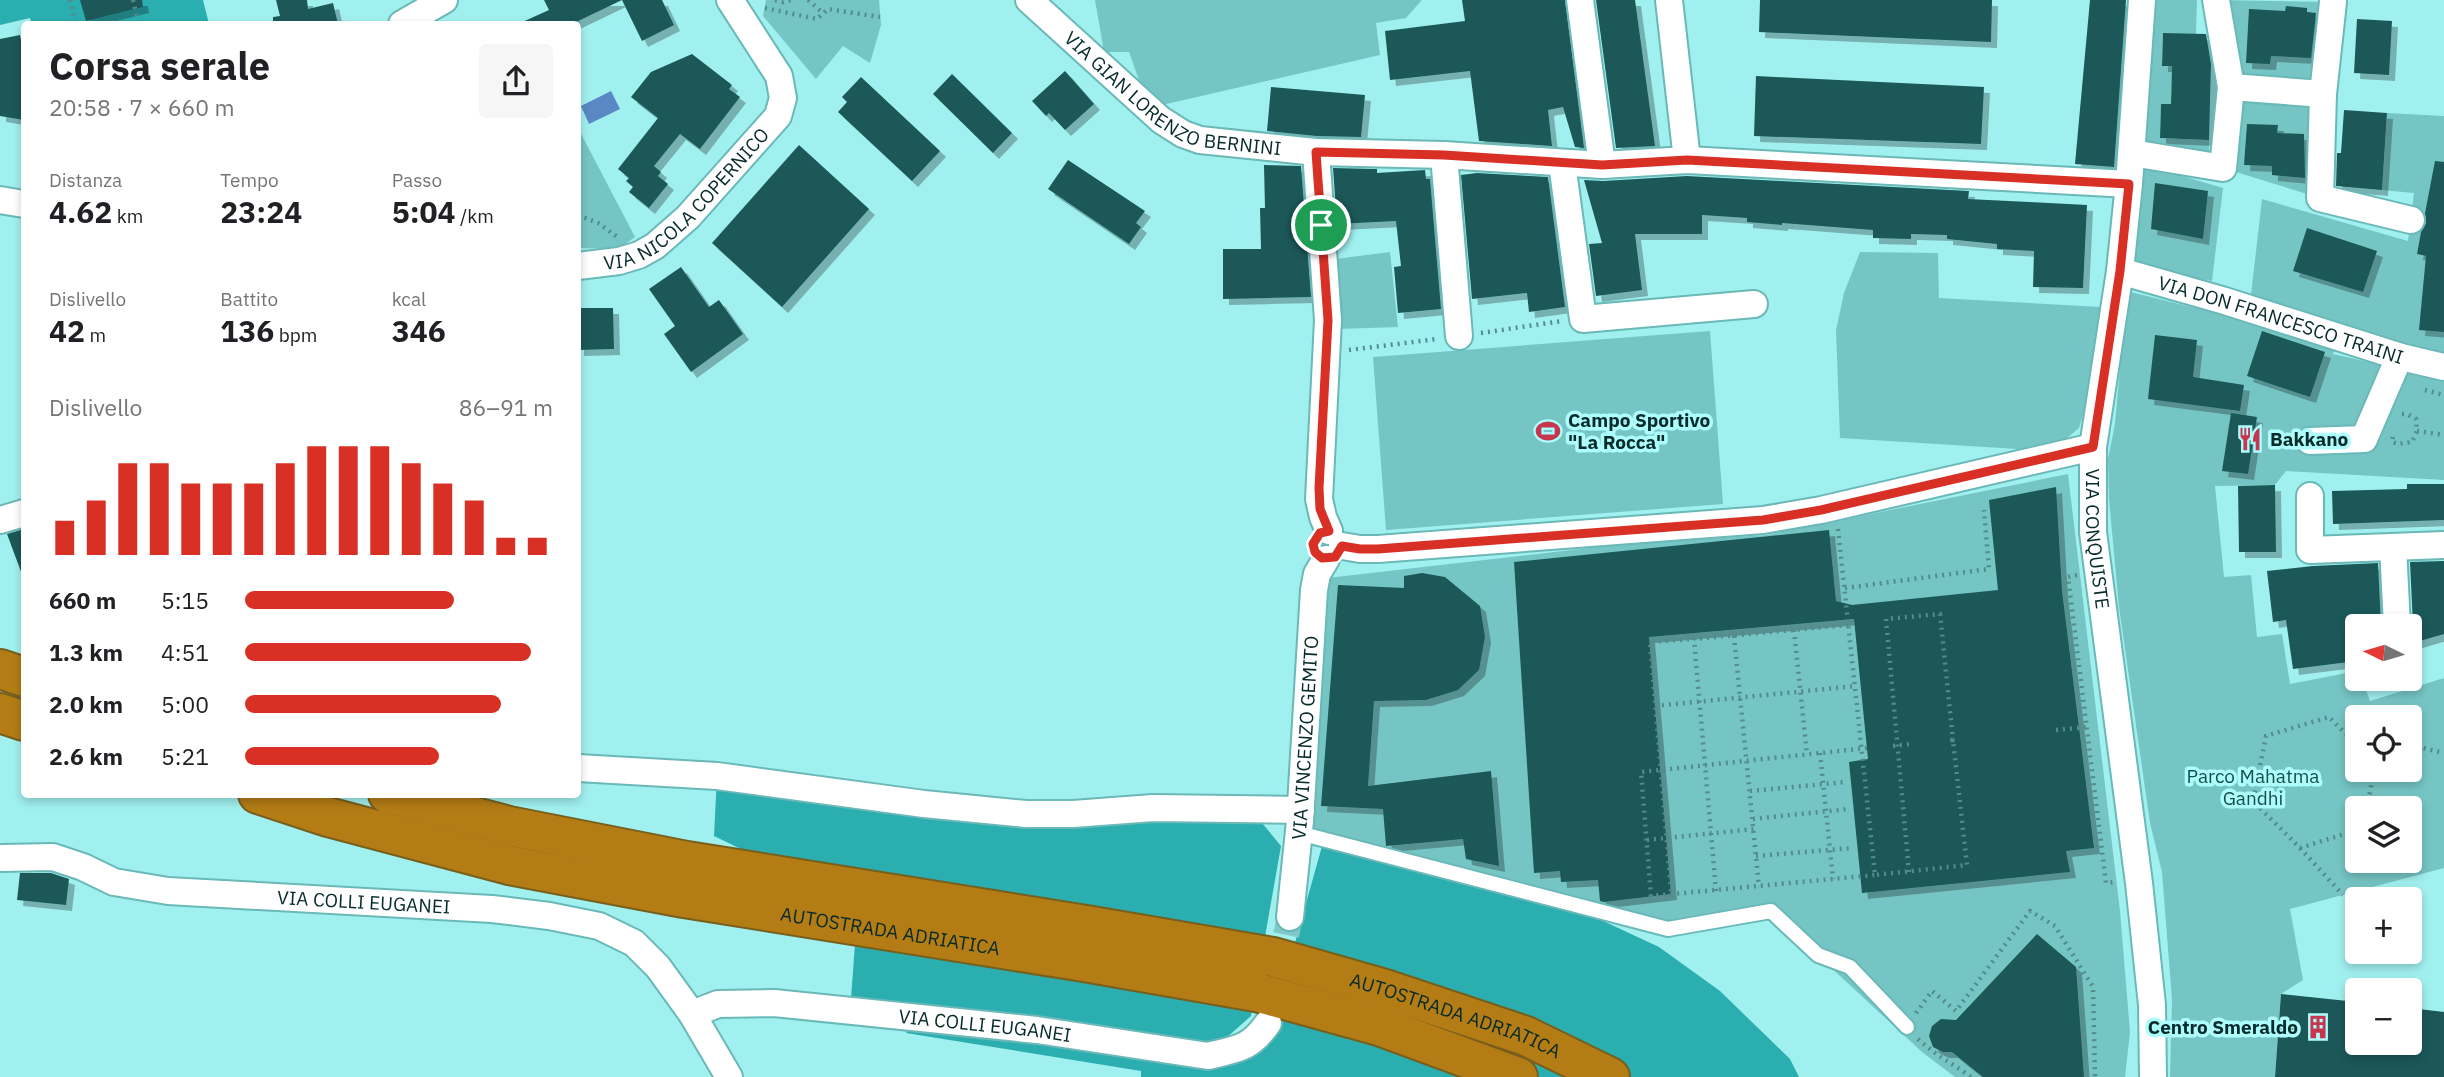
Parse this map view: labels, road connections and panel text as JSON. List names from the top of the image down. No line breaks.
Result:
{"streets":{"highway":["AUTOSTRADA ADRIATICA"],"street":["VIA GIAN LORENZO BERNINI","VIA NICOLA COPERNICO","VIA DON FRANCESCO TRAINI","VIA CONQUISTE","VIA VINCENZO GEMITO","VIA COLLI EUGANEI"]},"crossings":[["VIA GIAN LORENZO BERNINI","VIA CONQUISTE"],["VIA DON FRANCESCO TRAINI","VIA CONQUISTE"]],"parks":["Parco Mahatma Gandhi"],"places":{"sports":["Campo Sportivo \"La Rocca\""],"restaurant":["Bakkano"],"building":["Centro Smeraldo"]},"north":"left","page":{"heading":["Corsa serale","20:58 · 7 × 660 m"],"stats":[["Distanza","4.62 km"],["Tempo","23:24"],["Passo","5:04 /km"],["Dislivello","42 m"],["Battito","136 bpm"],["kcal","346"]],"chart":["Dislivello","86–91 m"],"list":[{"name":"660 m","note":"5:15"},{"name":"1.3 km","note":"4:51"},{"name":"2.0 km","note":"5:00"},{"name":"2.6 km","note":"5:21"}],"map_buttons":["+","−"]}}
